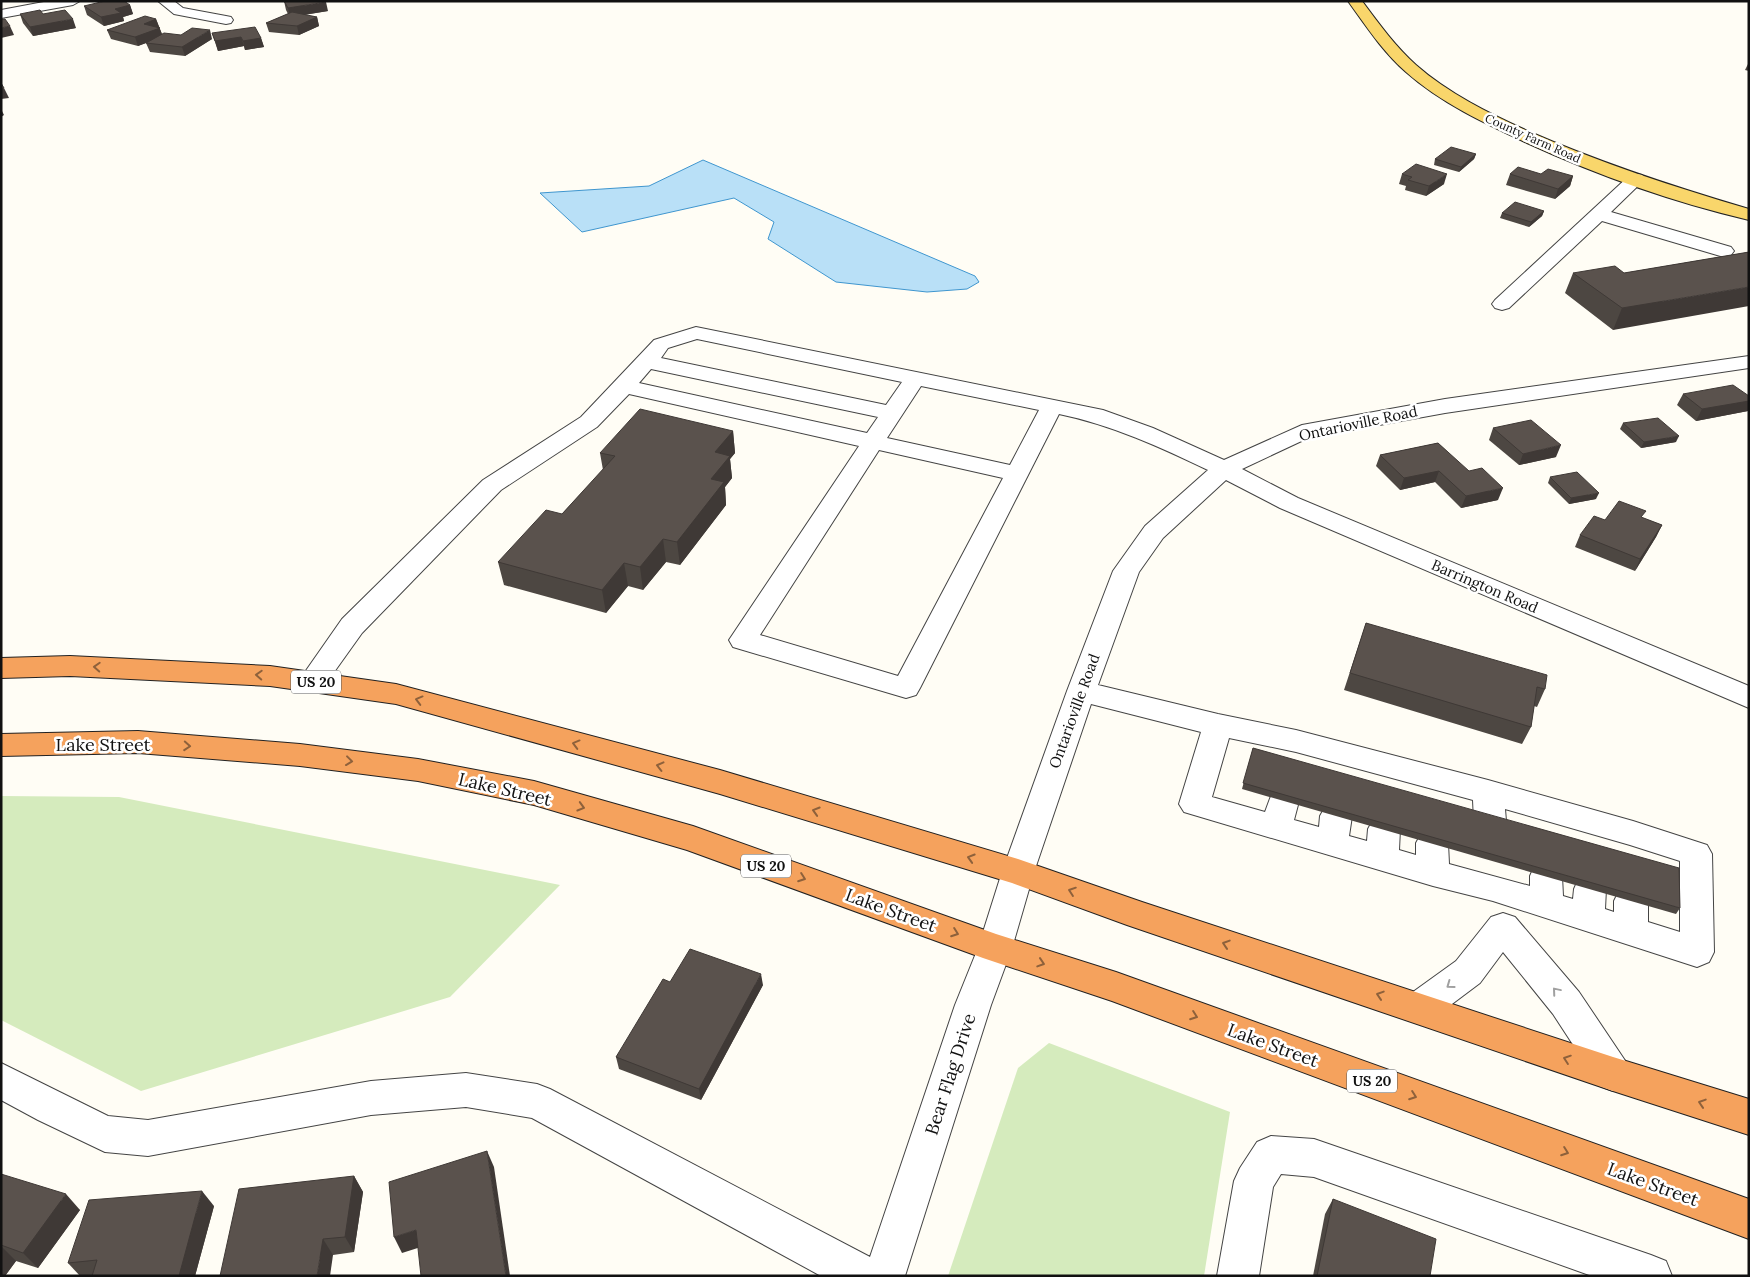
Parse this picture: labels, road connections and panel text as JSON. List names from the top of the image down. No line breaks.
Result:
{"streets":{"highway":["US 20","Lake Street"],"main road":["County Farm Road"],"street":["Ontarioville Road","Barrington Road","Bear Flag Drive"]},"crossings":[["Ontarioville Road","Barrington Road"],["Ontarioville Road","US 20"],["Ontarioville Road","Bear Flag Drive"],["Barrington Road","US 20"],["US 20","Bear Flag Drive"],["Lake Street","Bear Flag Drive"]]}
